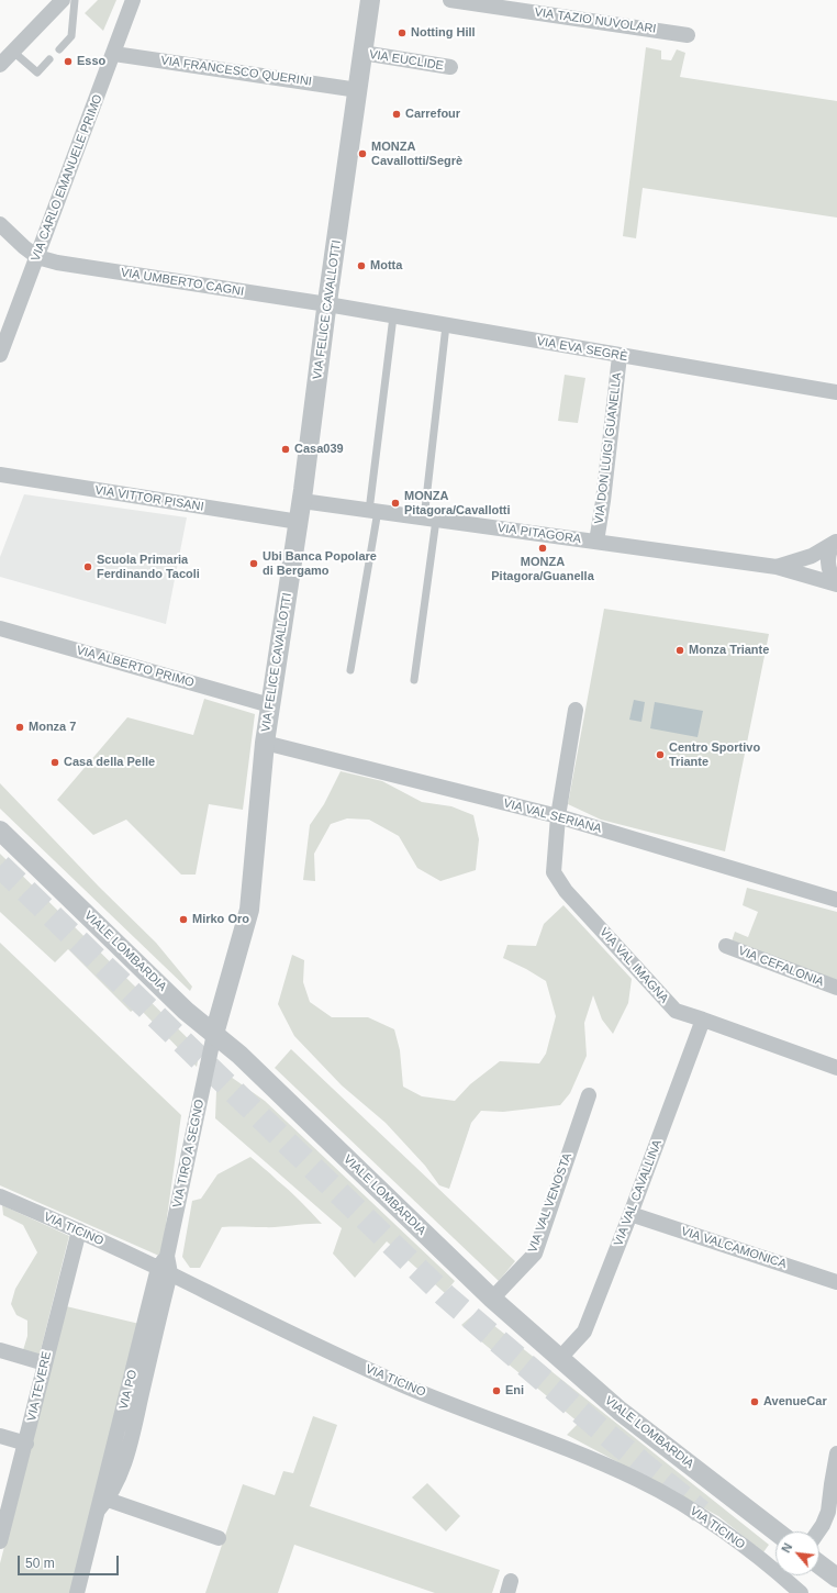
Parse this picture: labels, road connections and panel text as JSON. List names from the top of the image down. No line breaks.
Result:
{"streets":{"street":["VIA TAZIO NUVOLARI","VIA EUCLIDE","VIA FRANCESCO QUERINI","VIA CARLO EMANUELE PRIMO","VIA UMBERTO CAGNI","VIA FELICE CAVALLOTTI","VIA EVA SEGRÈ","VIA DON LUIGI GUANELLA","VIA VITTOR PISANI","VIA PITAGORA","VIA ALBERTO PRIMO","VIA VAL SERIANA","VIALE LOMBARDIA","VIA VAL IMAGNA","VIA CEFALONIA","VIA TIRO A SEGNO","VIA VAL CAVALLINA","VIA VAL VENOSTA","VIA TICINO","VIA VALCAMONICA","VIA TEVERE","VIA PO"]},"crossings":[["VIA EUCLIDE","VIA FELICE CAVALLOTTI"],["VIA FRANCESCO QUERINI","VIA CARLO EMANUELE PRIMO"],["VIA FRANCESCO QUERINI","VIA FELICE CAVALLOTTI"],["VIA CARLO EMANUELE PRIMO","VIA UMBERTO CAGNI"],["VIA UMBERTO CAGNI","VIA FELICE CAVALLOTTI"],["VIA UMBERTO CAGNI","VIA EVA SEGRÈ"],["VIA FELICE CAVALLOTTI","VIA EVA SEGRÈ"],["VIA FELICE CAVALLOTTI","VIA VITTOR PISANI"],["VIA FELICE CAVALLOTTI","VIA PITAGORA"],["VIA FELICE CAVALLOTTI","VIA ALBERTO PRIMO"],["VIA FELICE CAVALLOTTI","VIA VAL SERIANA"],["VIA FELICE CAVALLOTTI","VIALE LOMBARDIA"],["VIA FELICE CAVALLOTTI","VIA TIRO A SEGNO"],["VIA EVA SEGRÈ","VIA DON LUIGI GUANELLA"],["VIA DON LUIGI GUANELLA","VIA PITAGORA"],["VIA VAL SERIANA","VIA VAL IMAGNA"],["VIALE LOMBARDIA","VIA TIRO A SEGNO"],["VIALE LOMBARDIA","VIA VAL CAVALLINA"],["VIALE LOMBARDIA","VIA VAL VENOSTA"],["VIA VAL IMAGNA","VIA VAL CAVALLINA"],["VIA TIRO A SEGNO","VIA TICINO"],["VIA TIRO A SEGNO","VIA PO"],["VIA VAL CAVALLINA","VIA VALCAMONICA"],["VIA TICINO","VIA TEVERE"],["VIA TICINO","VIA PO"]],"places":["Notting Hill","Esso","Carrefour","MONZA Cavallotti/Segrè","Motta","Casa039","MONZA Pitagora/Cavallotti","MONZA Pitagora/Guanella","Ubi Banca Popolare di Bergamo","Scuola Primaria Ferdinando Tacoli","Monza Triante","Monza 7","Centro Sportivo Triante","Casa della Pelle","Mirko Oro","Eni","AvenueCar"],"scale_bar":"50 m","north":"top left"}
